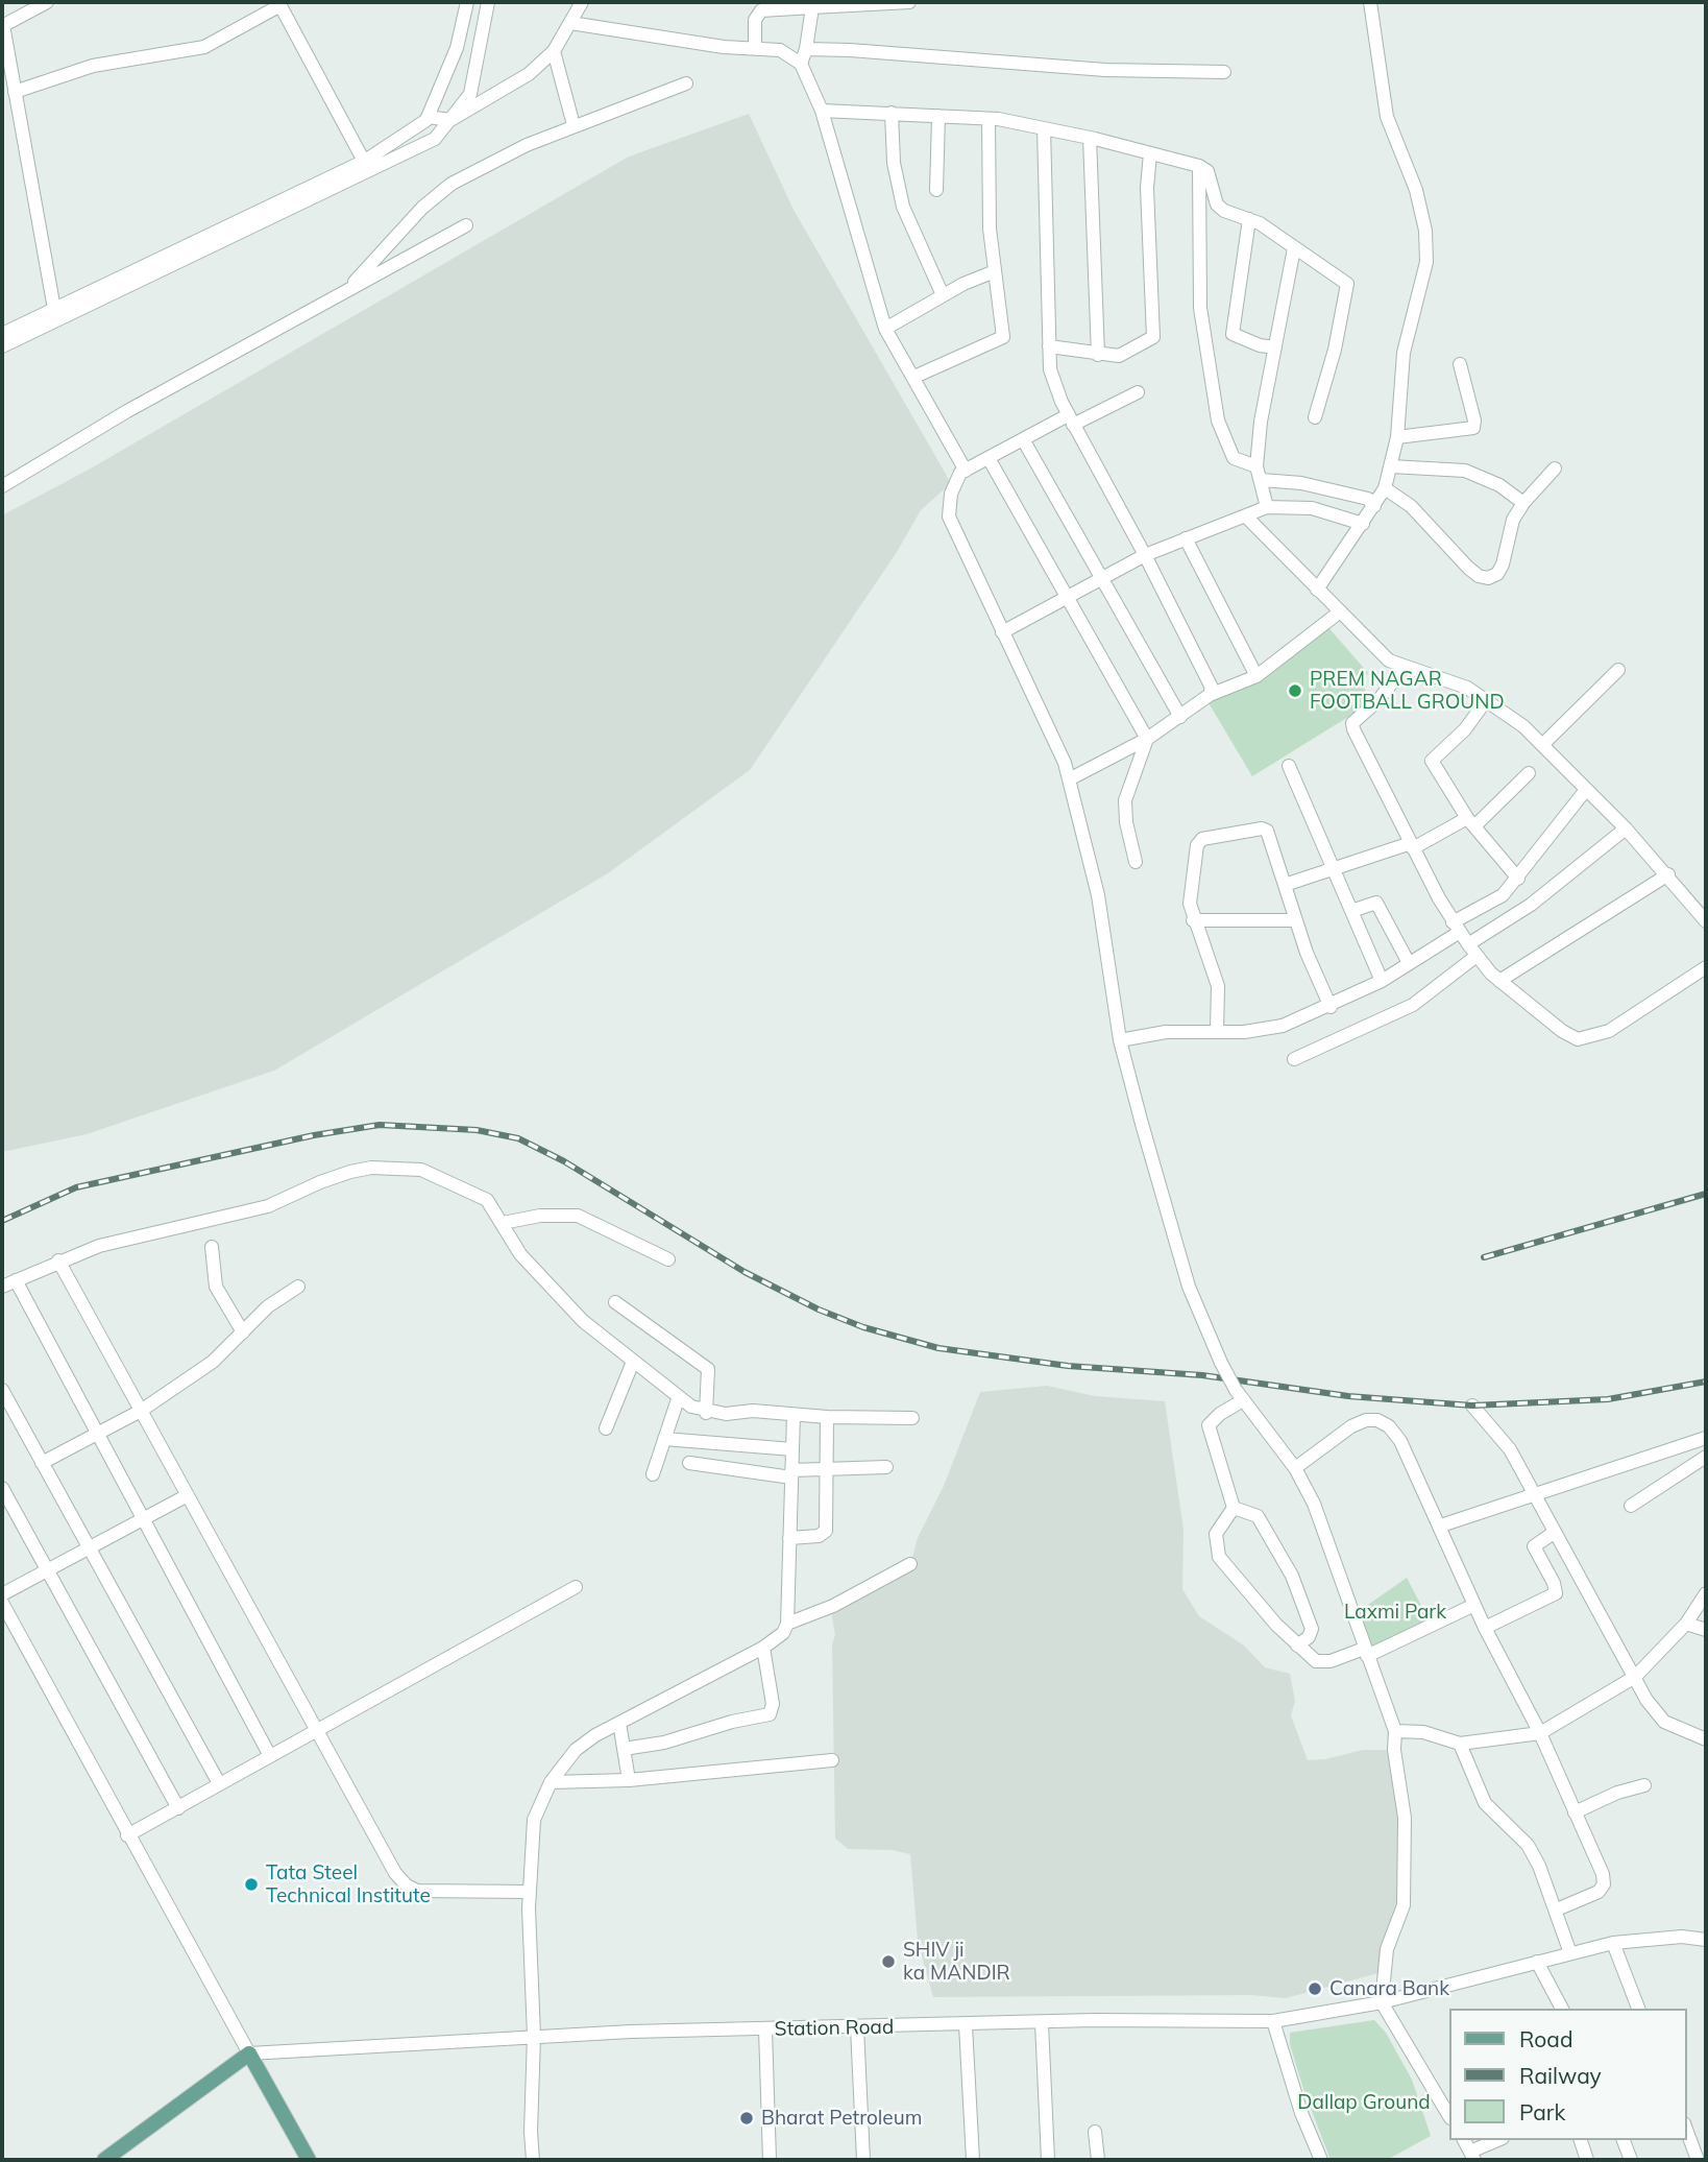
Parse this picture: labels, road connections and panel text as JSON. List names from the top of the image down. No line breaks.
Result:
{"streets":{"street":["Station Road"]},"parks":["Laxmi Park","Dallap Ground"],"places":["PREM NAGAR FOOTBALL GROUND","Tata Steel Technical Institute","SHIV ji ka MANDIR","Canara Bank","Bharat Petroleum"],"legend":["Road","Railway","Park"]}
